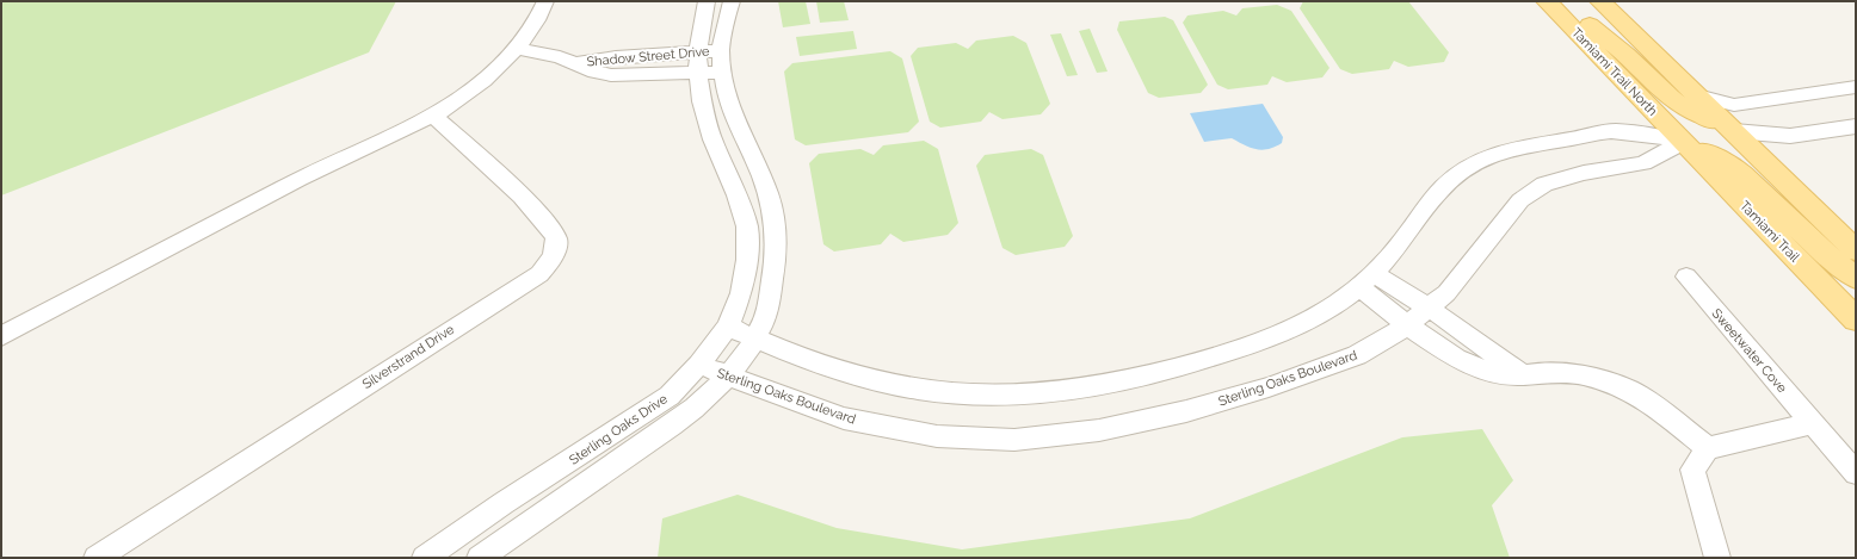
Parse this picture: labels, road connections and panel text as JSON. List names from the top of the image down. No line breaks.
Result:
{"streets":{"main road":["Tamiami Trail North","Tamiami Trail"],"street":["Shadow Street Drive","Sweetwater Cove","Silverstrand Drive","Sterling Oaks Boulevard","Sterling Oaks Drive"]},"crossings":[["Shadow Street Drive","Sterling Oaks Drive"],["Tamiami Trail North","Tamiami Trail"],["Tamiami Trail North","Sterling Oaks Boulevard"],["Tamiami Trail","Sterling Oaks Boulevard"],["Sterling Oaks Boulevard","Sterling Oaks Drive"]]}
